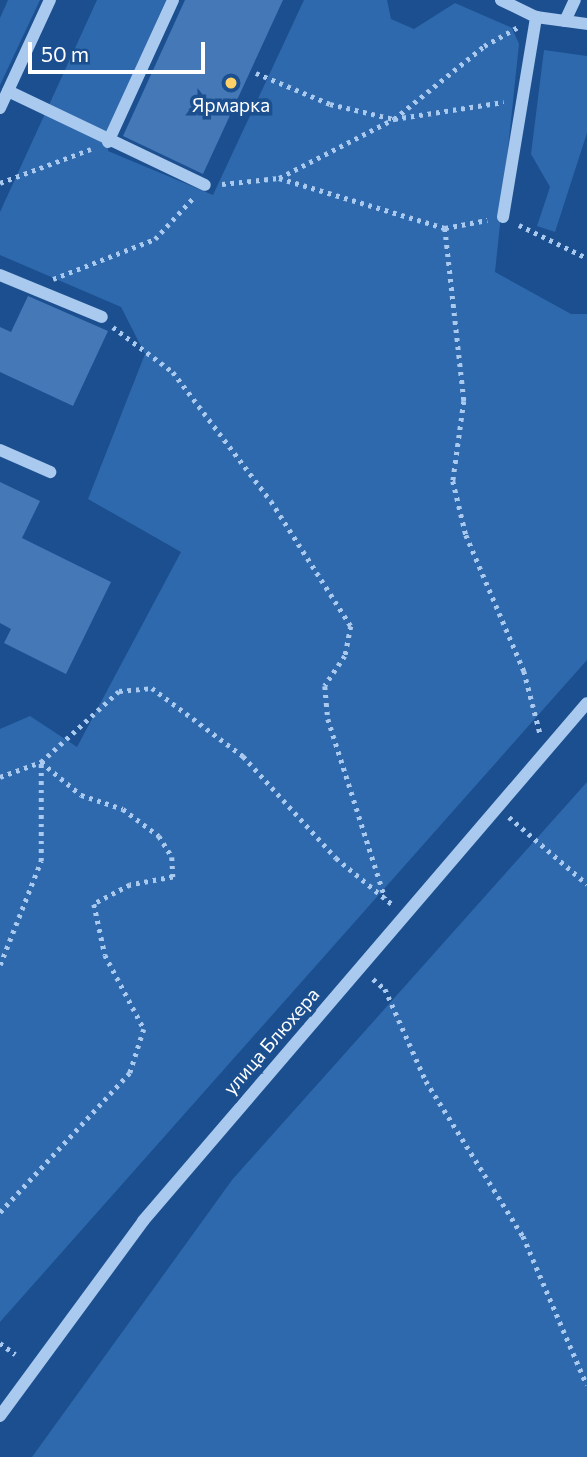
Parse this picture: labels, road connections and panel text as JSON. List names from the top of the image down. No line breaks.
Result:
{"streets":{"street":["улица Блюхера"]},"places":["Ярмарка"],"scale_bar":"50 m"}
